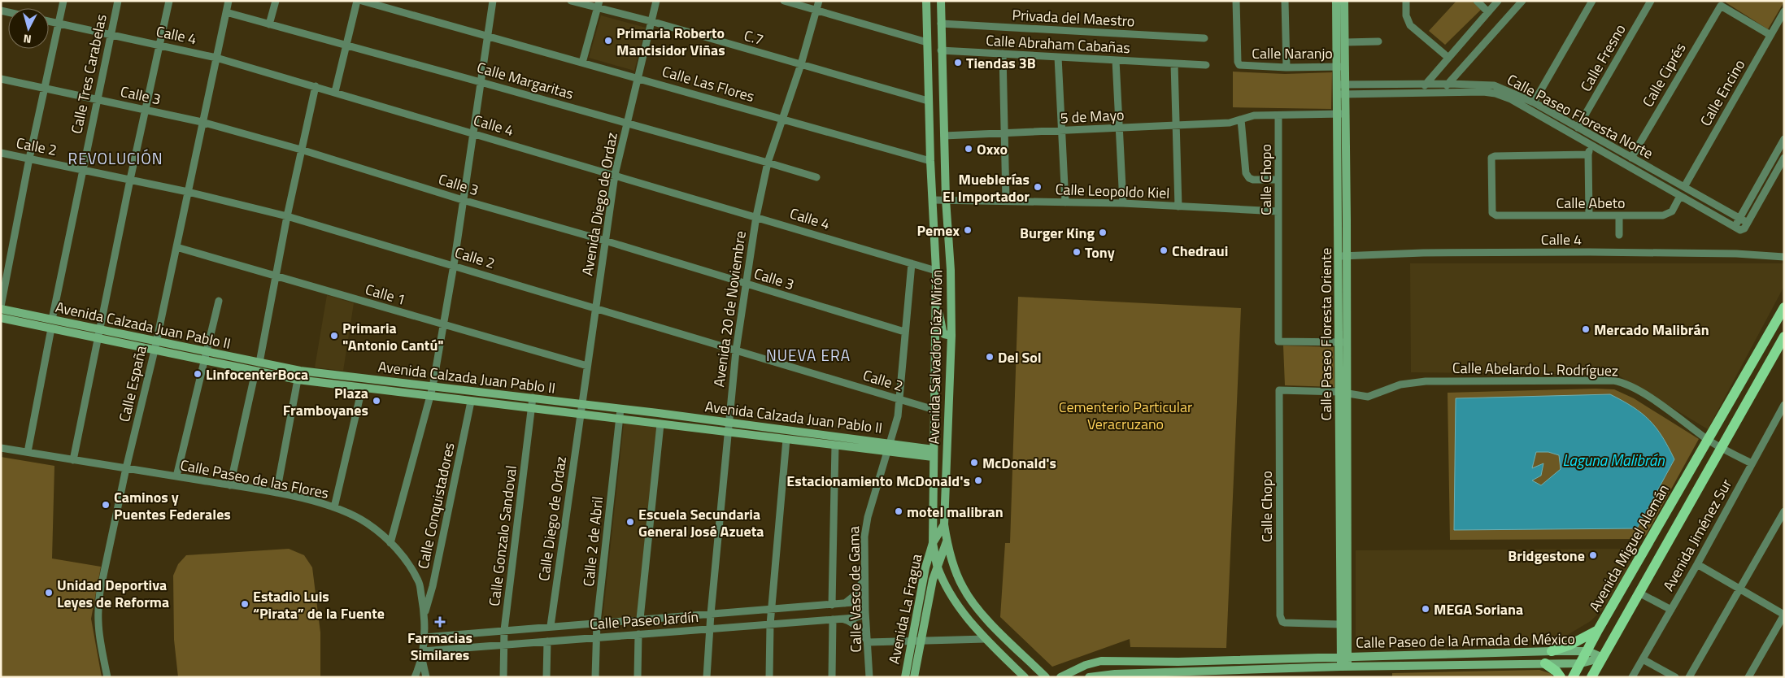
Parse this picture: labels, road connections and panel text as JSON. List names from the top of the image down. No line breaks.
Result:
{"streets":{"main road":["Avenida Calzada Juan Pablo II","Calle Paseo Floresta Oriente","Avenida Salvador Díaz Mirón","Avenida Miguel Alemán","Avenida La Fragua","Calle Paseo de la Armada de México"],"street":["Privada del Maestro","Calle 4","C.7","Calle Abraham Cabañas","Calle Naranjo","Calle Fresno","Calle Tres Carabelas","Calle Ciprés","Calle Margaritas","Calle Las Flores","Calle Encino","Calle 3","5 de Mayo","Calle Paseo Floresta Norte","Calle 2","Calle Chopo","Calle Leopoldo Kiel","Calle Abeto","Avenida Diego de Ordaz","Calle 1","Avenida 20 de Noviembre","Calle Abelardo L. Rodríguez","Calle España","Calle Paseo de las Flores","Calle Conquistadores","Calle Diego de Ordaz","Avenida Jiménez Sur","Calle Gonzalo Sandoval","Calle 2 de Abril","Calle Vasco de Gama","Calle Paseo Jardín"]},"crossings":[["Privada del Maestro","Avenida Salvador Díaz Mirón"],["Calle 4","Calle Tres Carabelas"],["Calle 4","Avenida Diego de Ordaz"],["Calle 4","Avenida 20 de Noviembre"],["Calle 4","Calle Paseo Floresta Oriente"],["Calle 4","Avenida Salvador Díaz Mirón"],["Calle 4","Calle España"],["Calle 4","Calle Vasco de Gama"],["C.7","Avenida Diego de Ordaz"],["C.7","Avenida 20 de Noviembre"],["C.7","Avenida Salvador Díaz Mirón"],["Calle Abraham Cabañas","Avenida Salvador Díaz Mirón"],["Calle Naranjo","Calle Paseo Floresta Oriente"],["Calle Fresno","Calle Paseo Floresta Norte"],["Calle Tres Carabelas","Calle 3"],["Calle Tres Carabelas","Calle 2"],["Calle Tres Carabelas","Avenida Calzada Juan Pablo II"],["Calle Ciprés","Calle Encino"],["Calle Ciprés","Calle Paseo Floresta Norte"],["Calle Margaritas","Avenida Diego de Ordaz"],["Calle Margaritas","Avenida 20 de Noviembre"],["Calle Margaritas","Calle España"],["Calle Las Flores","Avenida Diego de Ordaz"],["Calle Las Flores","Avenida 20 de Noviembre"],["Calle Las Flores","Avenida Salvador Díaz Mirón"],["Calle Encino","Calle Paseo Floresta Norte"],["Calle 3","Avenida Diego de Ordaz"],["Calle 3","Avenida 20 de Noviembre"],["Calle 3","Calle España"],["Calle 3","Calle Vasco de Gama"],["5 de Mayo","Calle Chopo"],["5 de Mayo","Calle Paseo Floresta Oriente"],["5 de Mayo","Avenida Salvador Díaz Mirón"],["Calle Paseo Floresta Norte","Calle Abeto"],["Calle Paseo Floresta Norte","Calle Paseo Floresta Oriente"],["Calle 2","Avenida Diego de Ordaz"],["Calle 2","Avenida 20 de Noviembre"],["Calle 2","Avenida Salvador Díaz Mirón"],["Calle 2","Calle España"],["Calle 2","Calle Vasco de Gama"],["Calle Chopo","Calle Leopoldo Kiel"],["Calle Chopo","Calle Paseo Floresta Oriente"],["Calle Chopo","Calle Abelardo L. Rodríguez"],["Calle Leopoldo Kiel","Avenida Salvador Díaz Mirón"],["Avenida Diego de Ordaz","Calle 1"],["Avenida Diego de Ordaz","Avenida Calzada Juan Pablo II"],["Avenida Diego de Ordaz","Calle Diego de Ordaz"],["Calle 1","Calle España"],["Avenida 20 de Noviembre","Avenida Calzada Juan Pablo II"],["Avenida 20 de Noviembre","Calle Paseo Jardín"],["Avenida Calzada Juan Pablo II","Avenida Salvador Díaz Mirón"],["Avenida Calzada Juan Pablo II","Calle España"],["Avenida Calzada Juan Pablo II","Calle Conquistadores"],["Avenida Calzada Juan Pablo II","Calle Diego de Ordaz"],["Avenida Calzada Juan Pablo II","Calle Gonzalo Sandoval"],["Avenida Calzada Juan Pablo II","Calle 2 de Abril"],["Avenida Calzada Juan Pablo II","Calle Vasco de Gama"],["Calle Paseo Floresta Oriente","Calle Abelardo L. Rodríguez"],["Calle Paseo Floresta Oriente","Calle Paseo de la Armada de México"],["Avenida Salvador Díaz Mirón","Avenida La Fragua"],["Calle Abelardo L. Rodríguez","Avenida Jiménez Sur"],["Calle Abelardo L. Rodríguez","Avenida Miguel Alemán"],["Calle España","Calle Paseo de las Flores"],["Calle Paseo de las Flores","Calle Conquistadores"],["Calle Paseo de las Flores","Calle Paseo Jardín"],["Calle Diego de Ordaz","Calle Paseo Jardín"],["Calle Gonzalo Sandoval","Calle Paseo Jardín"],["Calle 2 de Abril","Calle Paseo Jardín"],["Avenida Miguel Alemán","Calle Paseo de la Armada de México"],["Calle Vasco de Gama","Calle Paseo Jardín"]],"districts":["REVOLUCIÓN","NUEVA ERA"],"water":["Laguna Malibrán"],"parks":["Cementerio Particular Veracruzano"],"places":{"other":["Primaria Roberto Mancisidor Viñas","Tiendas 3B","Oxxo","Mueblerías El Importador","Pemex","Burger King","Chedraui","Tony","Mercado Malibrán","Primaria \"Antonio Cantú\"","Del Sol","LinfocenterBoca","Plaza Framboyanes","McDonald's","Estacionamiento McDonald's","Caminos y Puentes Federales","motel malibran","Escuela Secundaria General José Azueta","Bridgestone","Unidad Deportiva Leyes de Reforma","Estadio Luis “Pirata” de la Fuente","MEGA Soriana"],"health":["Farmacias Similares"]},"north":"bottom"}
